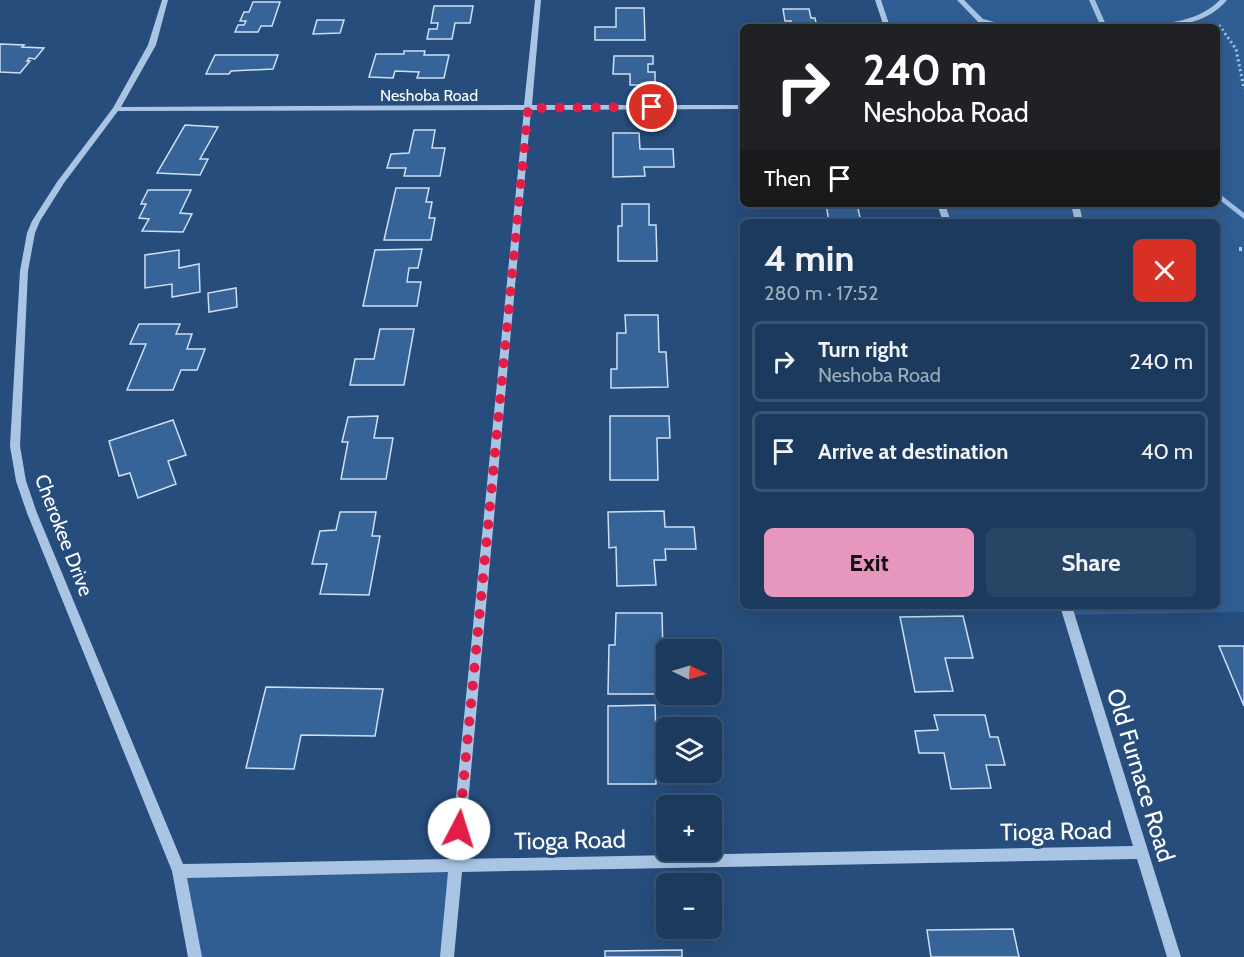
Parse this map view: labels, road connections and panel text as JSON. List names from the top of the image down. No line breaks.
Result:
{"streets":{"street":["Neshoba Road","Cherokee Drive","Old Furnace Road","Tioga Road"]},"crossings":[["Neshoba Road","Cherokee Drive"],["Cherokee Drive","Tioga Road"],["Old Furnace Road","Tioga Road"]],"north":"right","page":{"turn":["240 m","Neshoba Road"],"then":"Then","heading":["4 min","280 m · 17:52"],"list":[{"name":"Turn right","note":"Neshoba Road","value":"240 m"},{"name":"Arrive at destination","value":"40 m"}],"buttons":["Exit","Share"],"map_buttons":["+","−"]}}
